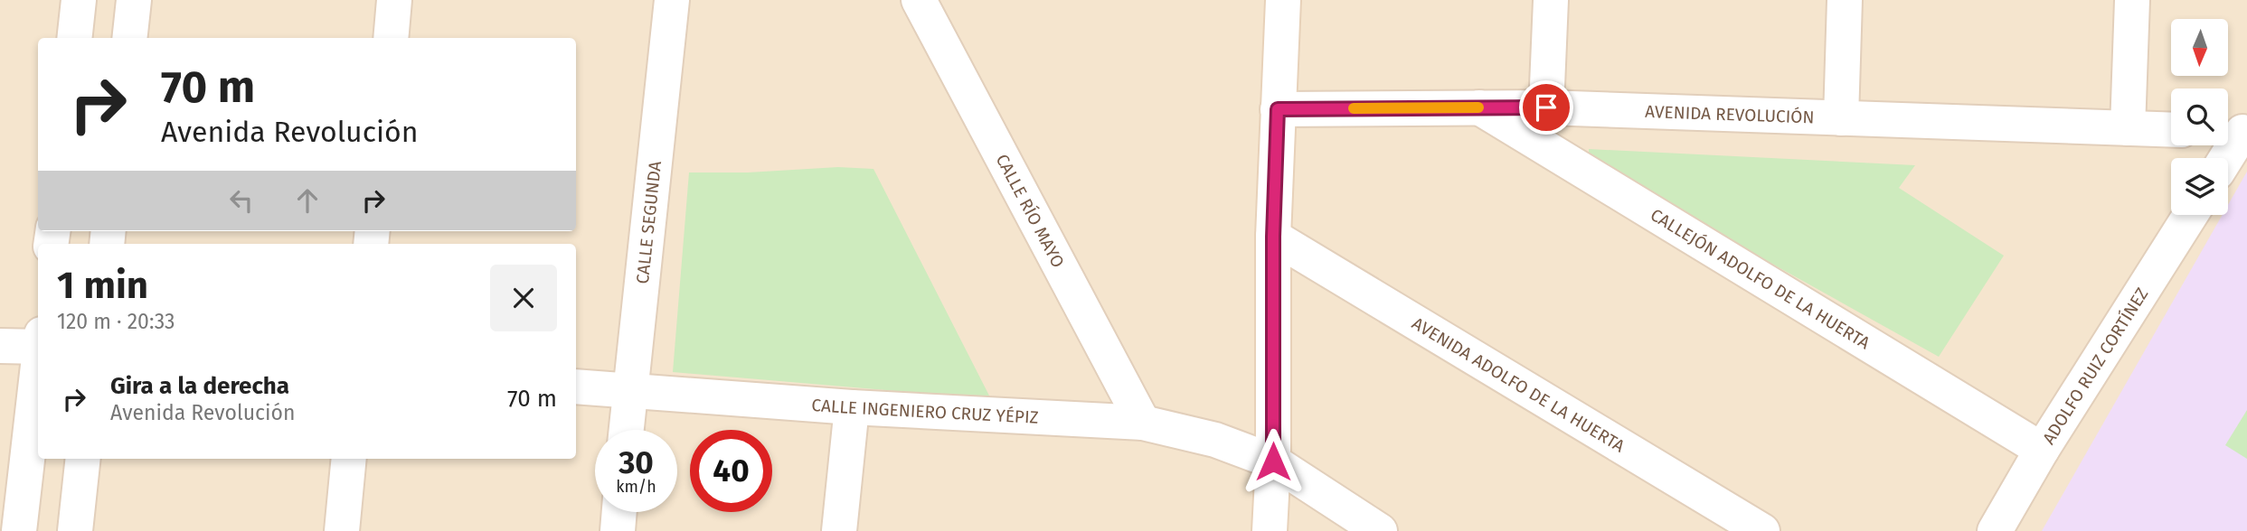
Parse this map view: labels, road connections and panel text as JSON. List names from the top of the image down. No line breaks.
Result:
{"streets":{"street":["AVENIDA REVOLUCIÓN","CALLE RÍO MAYO","CALLE SEGUNDA","CALLEJÓN ADOLFO DE LA HUERTA","ADOLFO RUIZ CORTÍNEZ","AVENIDA ADOLFO DE LA HUERTA","CALLE INGENIERO CRUZ YÉPIZ"]},"crossings":[["AVENIDA REVOLUCIÓN","CALLEJÓN ADOLFO DE LA HUERTA"],["CALLE RÍO MAYO","CALLE INGENIERO CRUZ YÉPIZ"],["CALLE SEGUNDA","CALLE INGENIERO CRUZ YÉPIZ"],["CALLEJÓN ADOLFO DE LA HUERTA","ADOLFO RUIZ CORTÍNEZ"]],"north":"bottom","page":{"turn":["70 m","Avenida Revolución"],"heading":["1 min","120 m · 20:33"],"list":[{"name":"Gira a la derecha","note":"Avenida Revolución","value":"70 m"}],"speed":"30 km/h","limit":"40"}}
